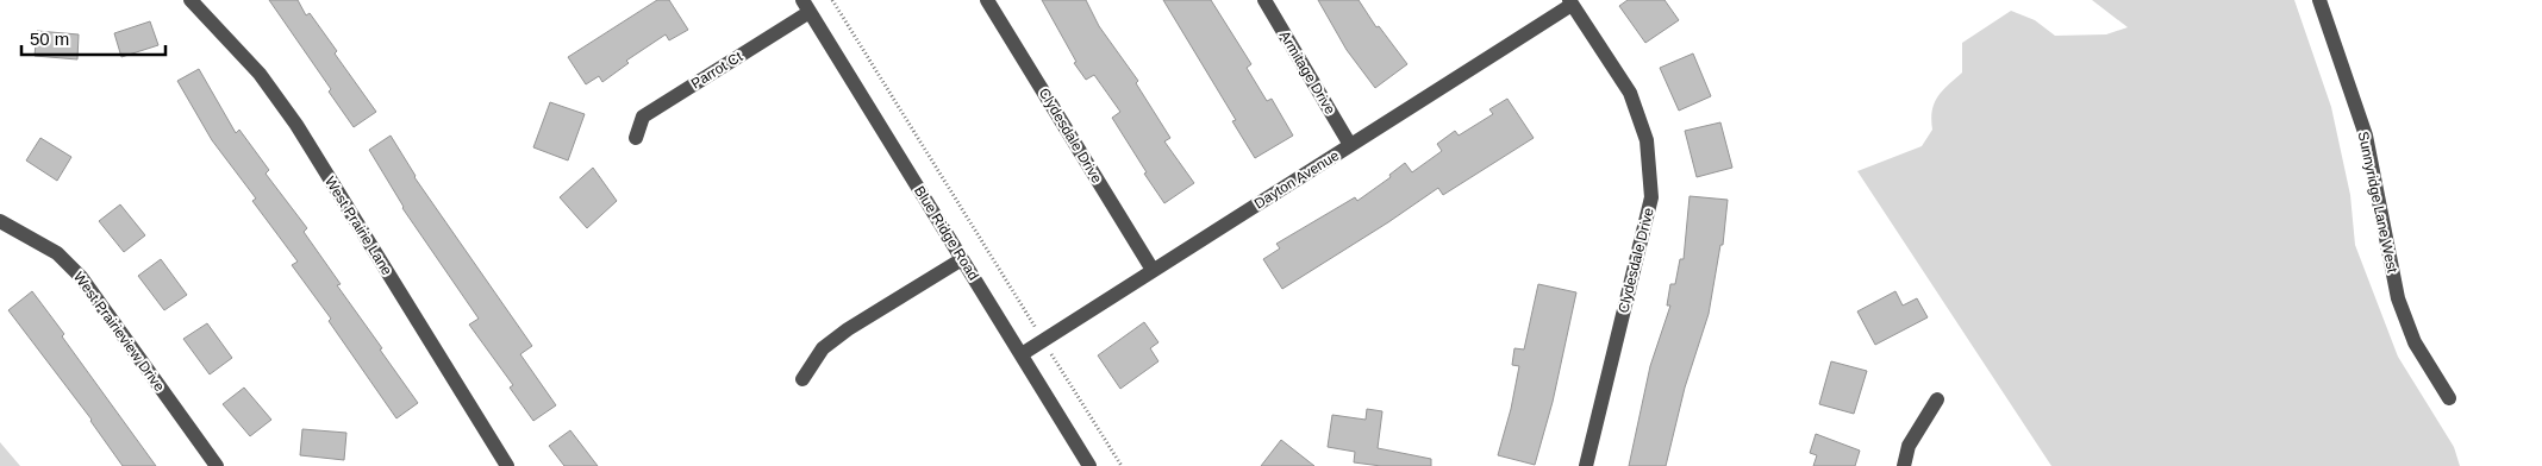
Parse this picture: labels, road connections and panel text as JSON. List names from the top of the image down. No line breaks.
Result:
{"streets":{"street":["Parrot Ct","Armitage Drive","Clydesdale Drive","Dayton Avenue","Sunnyridge Lane West","West Prairie Lane","Blue Ridge Road","West Prairieview Drive"]},"crossings":[["Parrot Ct","Blue Ridge Road"],["Armitage Drive","Dayton Avenue"],["Clydesdale Drive","Dayton Avenue"],["Dayton Avenue","Blue Ridge Road"]],"scale_bar":"50 m"}
